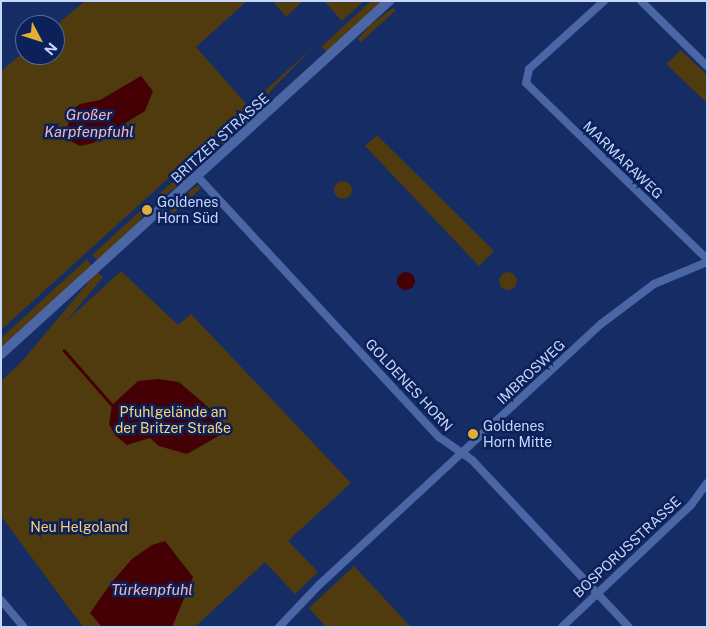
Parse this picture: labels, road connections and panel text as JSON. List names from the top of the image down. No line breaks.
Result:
{"streets":{"main road":["BRITZER STRASSE"],"street":["MARMARAWEG","IMBROSWEG","GOLDENES HORN","BOSPORUSSTRASSE"]},"crossings":[["BRITZER STRASSE","GOLDENES HORN"],["MARMARAWEG","IMBROSWEG"],["IMBROSWEG","GOLDENES HORN"],["GOLDENES HORN","BOSPORUSSTRASSE"]],"water":["Großer Karpfenpfuhl","Türkenpfuhl"],"parks":["Pfuhlgelände an der Britzer Straße","Neu Helgoland"],"places":["Goldenes Horn Süd","Goldenes Horn Mitte"],"north":"bottom right"}
